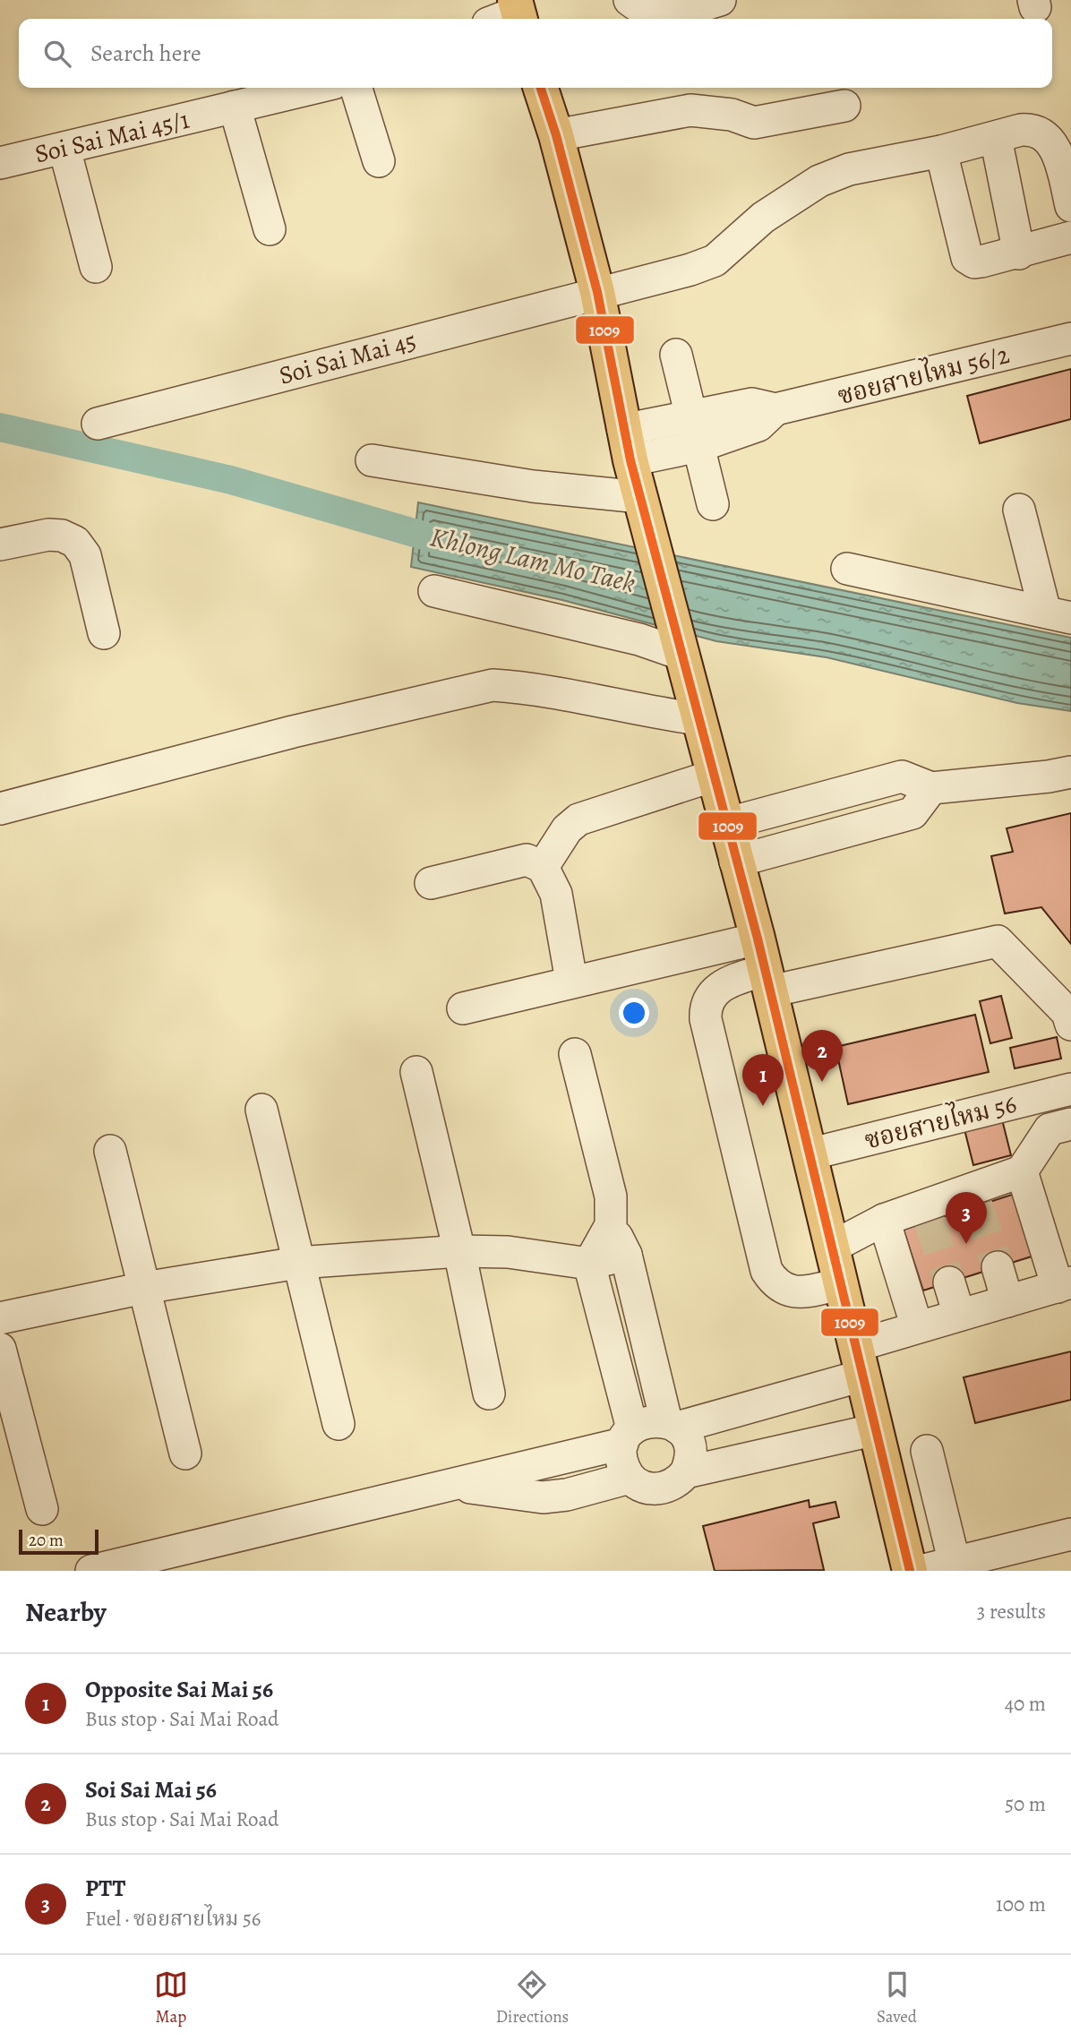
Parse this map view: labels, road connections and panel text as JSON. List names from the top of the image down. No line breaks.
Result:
{"streets":{"street":["Soi Sai Mai 45/1","Soi Sai Mai 45","ซอยสายไหม 56/2","ซอยสายไหม 56"]},"water":["Khlong Lam Mo Taek"],"lines":["transit line 1009"],"scale_bar":"20 m","page":{"search":"Search here","pins":["2","1","3"],"scale":"20 m","heading":["Nearby","3 results"],"list":[{"mark":"1","name":"Opposite Sai Mai 56","note":"Bus stop · Sai Mai Road","value":"40 m"},{"mark":"2","name":"Soi Sai Mai 56","note":"Bus stop · Sai Mai Road","value":"50 m"},{"mark":"3","name":"PTT","note":"Fuel · ซอยสายไหม 56","value":"100 m"}],"nav":["Map","Directions","Saved"]}}
